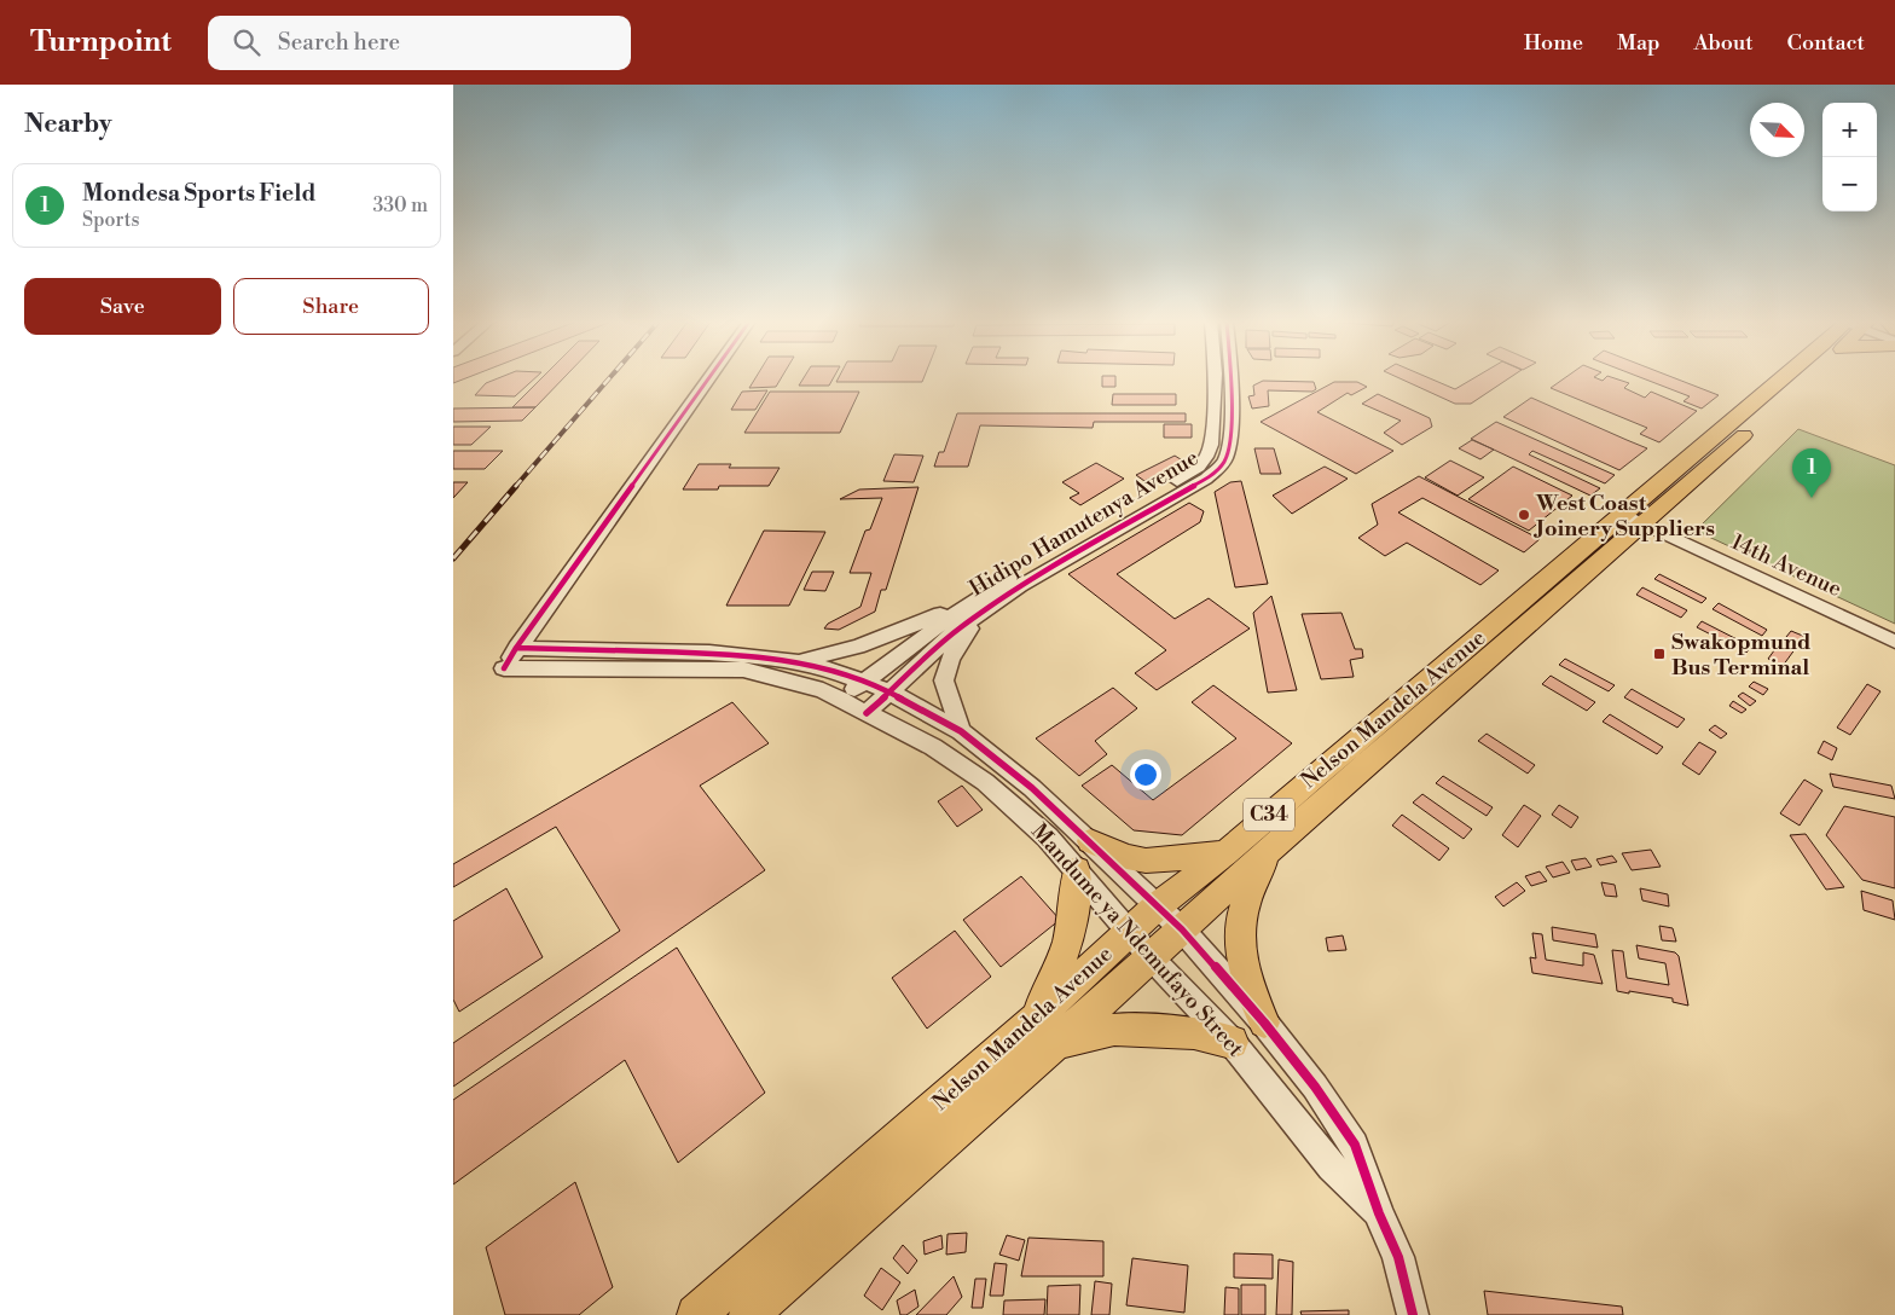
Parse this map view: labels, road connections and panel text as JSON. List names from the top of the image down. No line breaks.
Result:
{"streets":{"main road":["Nelson Mandela Avenue","C34"],"street":["Hidipo Hamutenya Avenue","14th Avenue","Mandume ya Ndemufayo Street"]},"crossings":[["Hidipo Hamutenya Avenue","Mandume ya Ndemufayo Street"],["14th Avenue","Nelson Mandela Avenue"],["Nelson Mandela Avenue","Mandume ya Ndemufayo Street"]],"places":{"other":["West Coast Joinery Suppliers"],"transit":["Swakopmund Bus Terminal"]},"north":"bottom right","page":{"header":"Turnpoint","search":"Search here","nav":["Home","Map","About","Contact"],"heading":"Nearby","map_buttons":["+","−"],"list":[{"mark":"1","name":"Mondesa Sports Field","note":"Sports","value":"330 m"}],"buttons":["Save","Share"],"pins":"1"}}
